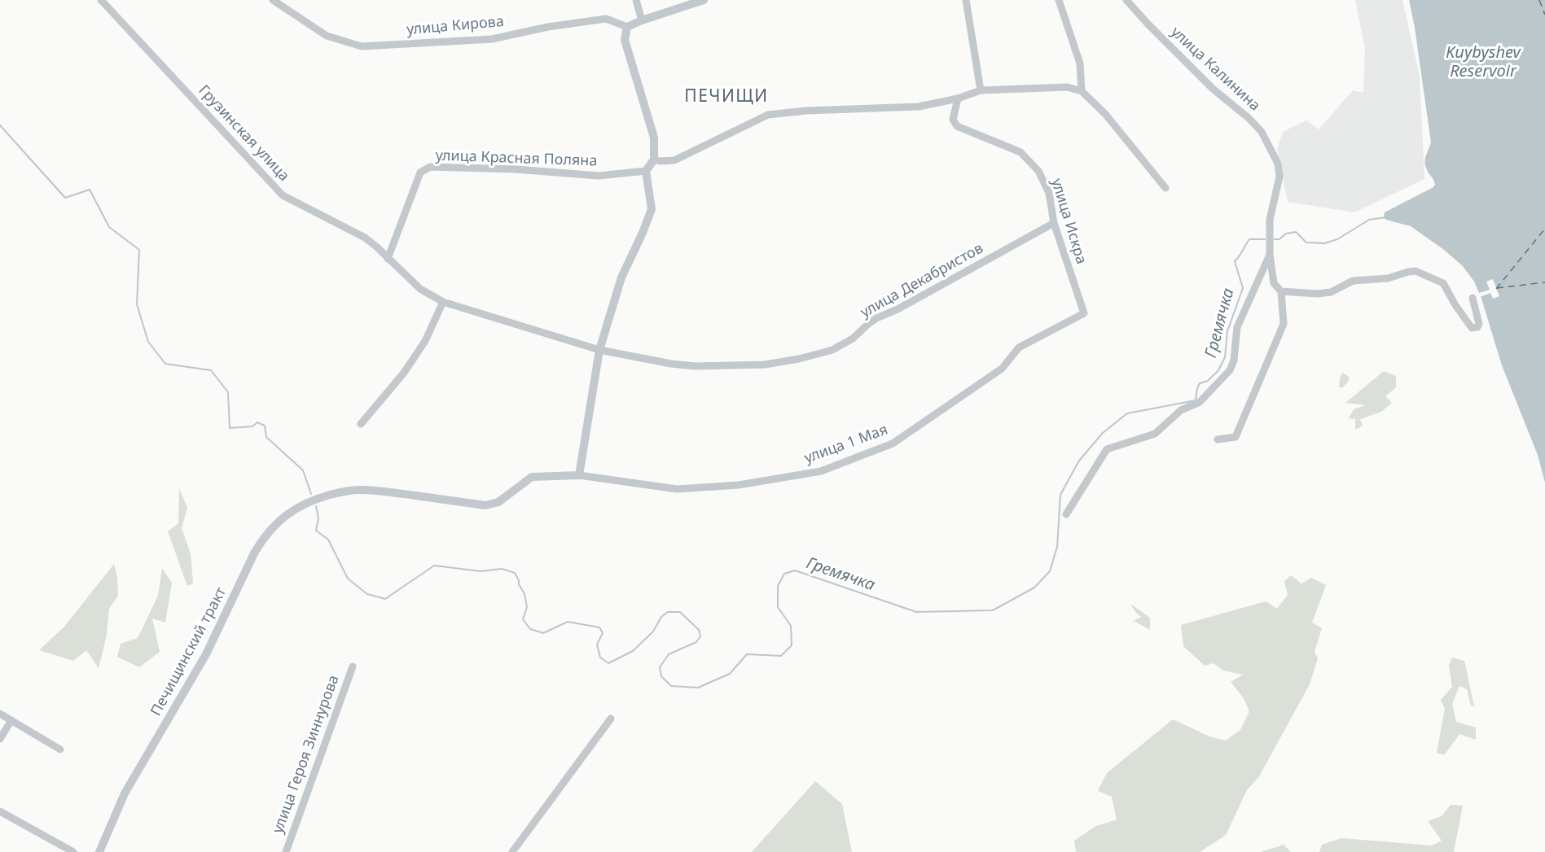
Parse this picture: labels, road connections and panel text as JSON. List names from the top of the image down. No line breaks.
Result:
{"streets":{"street":["улица Кирова","улица Калинина","Грузинская улица","улица Красная Поляна","улица Искра","улица Декабристов","улица 1 Мая","Печищинский тракт","улица Героя Зиннурова"]},"crossings":[["Грузинская улица","улица Красная Поляна"],["Грузинская улица","улица Декабристов"],["улица Искра","улица Декабристов"],["улица Искра","улица 1 Мая"],["улица 1 Мая","Печищинский тракт"]],"districts":["ПЕЧИЩИ"],"water":["Kuybyshev Reservoir","Гремячка"]}
